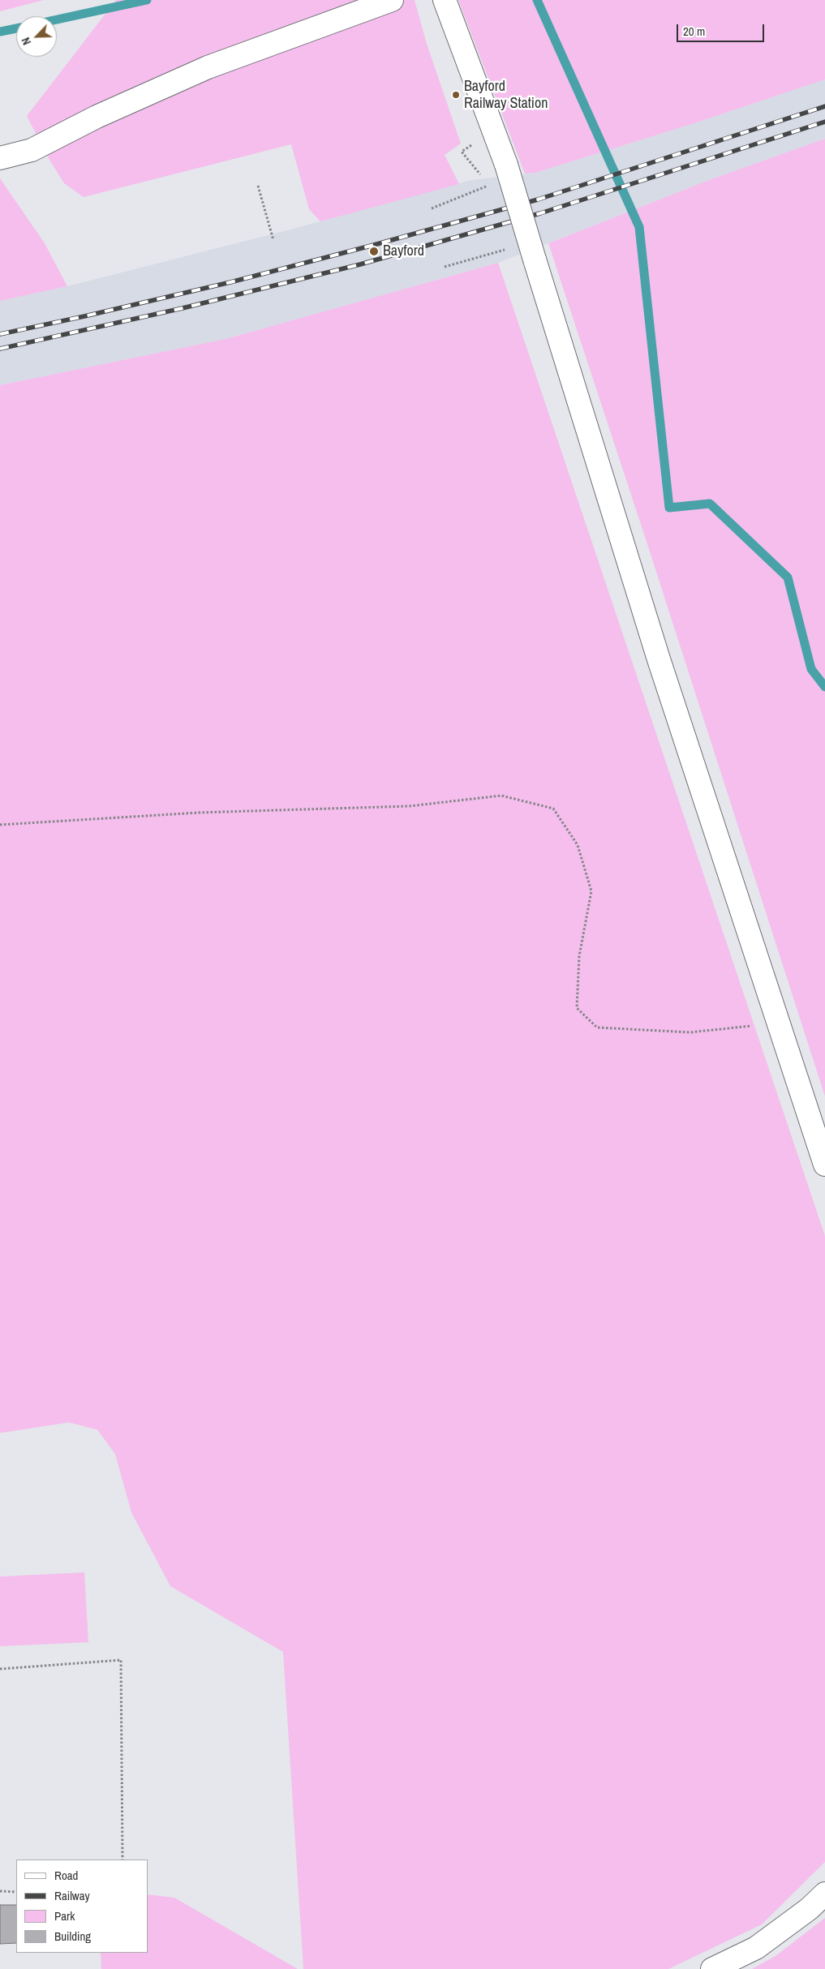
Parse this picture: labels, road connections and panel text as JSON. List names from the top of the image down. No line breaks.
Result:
{"places":["Bayford Railway Station","Bayford"],"legend":["Road","Railway","Park","Building"],"scale_bar":"20 m","north":"bottom left"}
